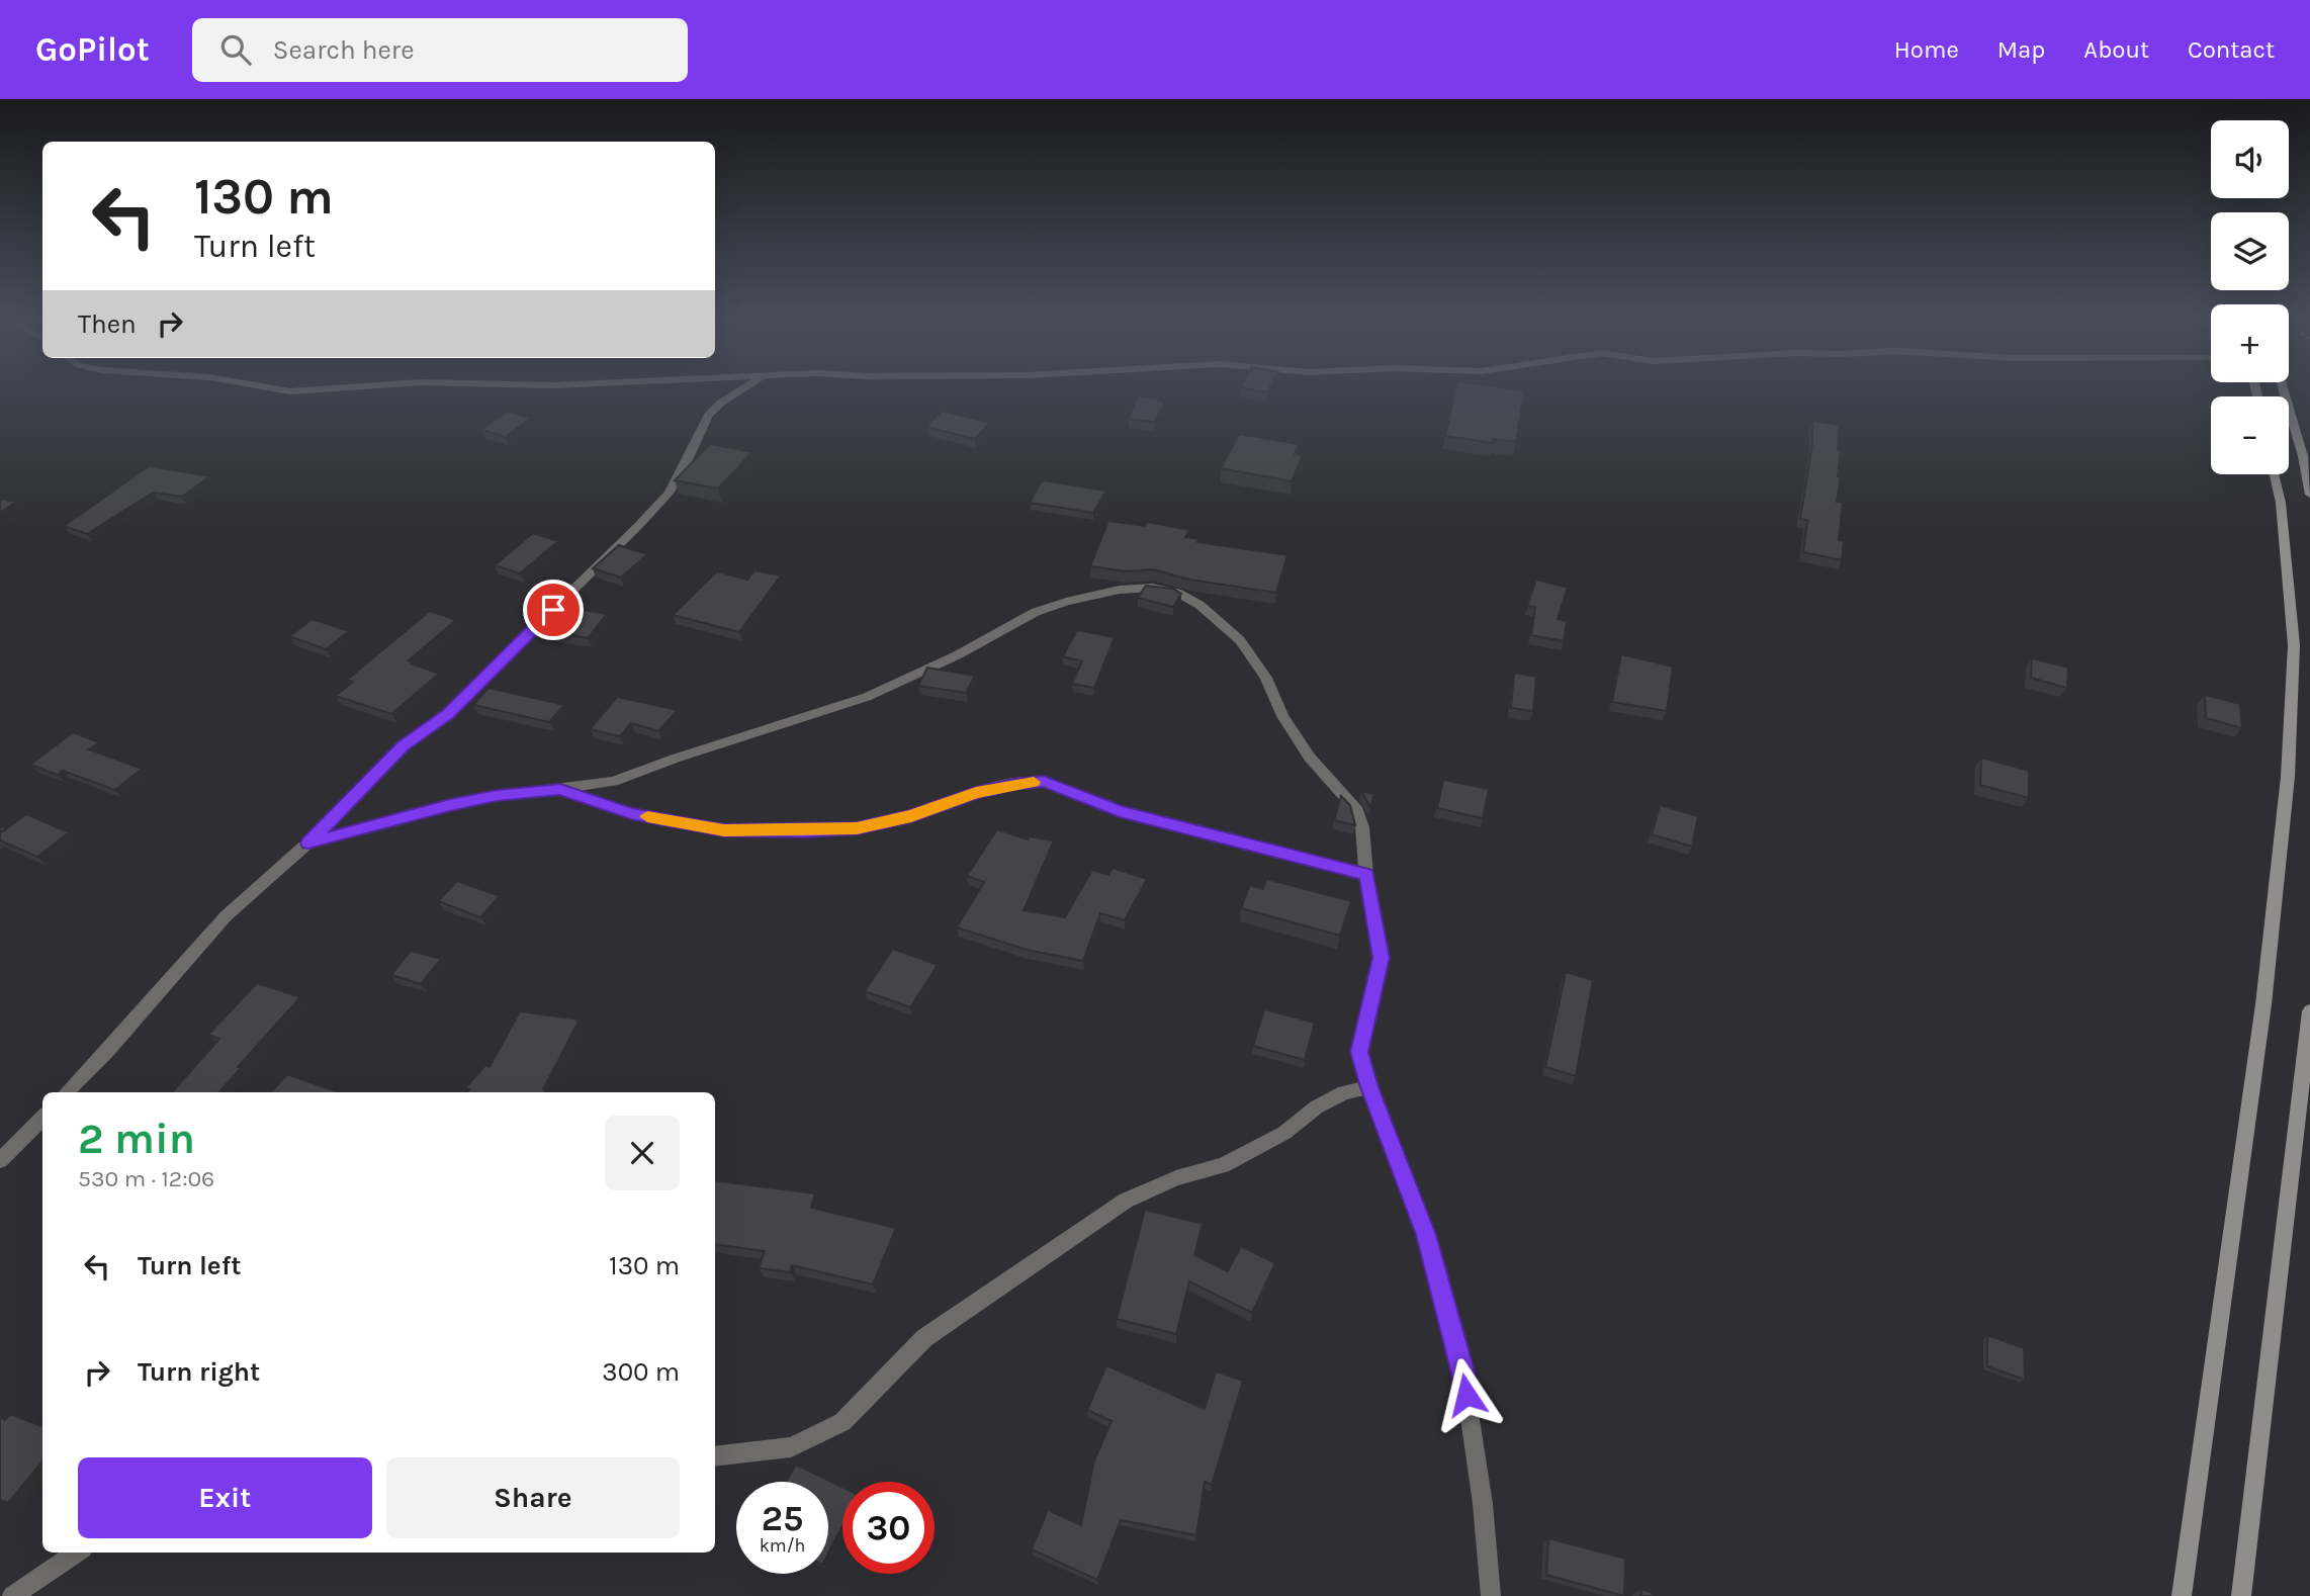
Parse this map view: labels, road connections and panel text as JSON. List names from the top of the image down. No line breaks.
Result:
{"page":{"header":"GoPilot","search":"Search here","nav":["Home","Map","About","Contact"],"map_buttons":["+","−"],"turn":["130 m","Turn left"],"then":"Then","heading":["2 min","530 m · 12:06"],"list":[{"name":"Turn left","value":"130 m"},{"name":"Turn right","value":"300 m"}],"buttons":["Exit","Share"],"speed":"25 km/h","limit":"30"}}
